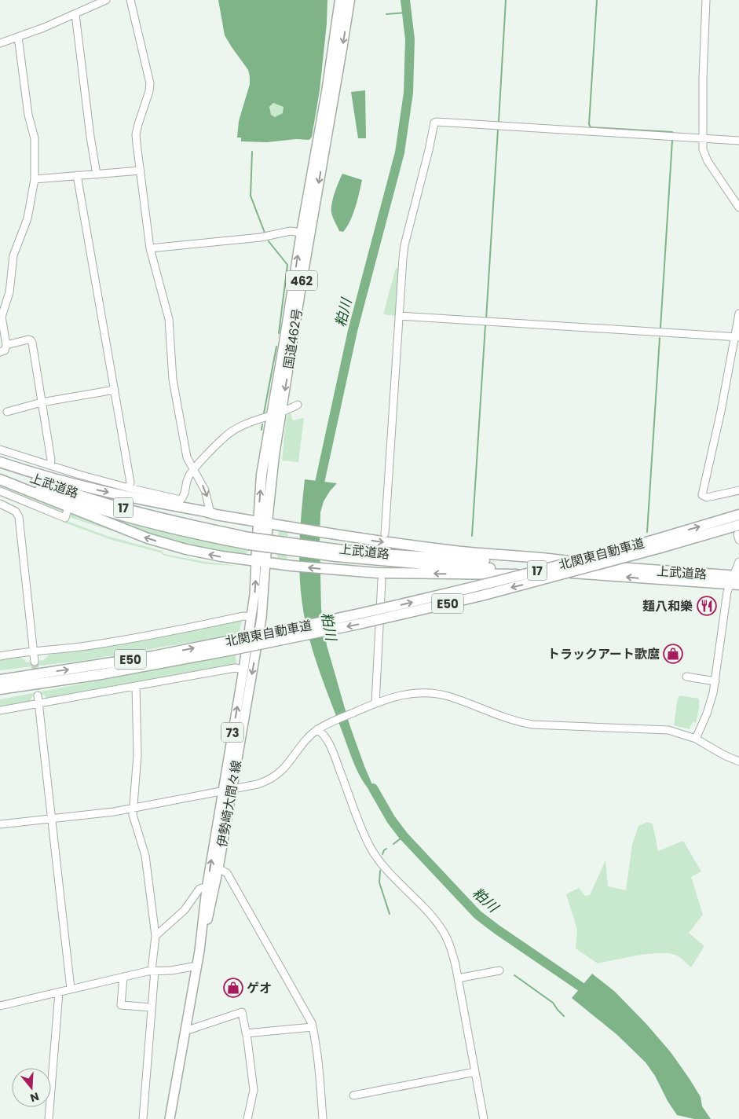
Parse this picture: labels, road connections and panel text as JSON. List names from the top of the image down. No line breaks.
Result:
{"streets":{"highway":["462","国道462号","上武道路","17","北関東自動車道","E50"],"main road":["73","伊勢崎大間々線"]},"crossings":[["国道462号","伊勢崎大間々線"]],"water":["粕川"],"places":{"restaurant":["麺八和樂"],"shop":["トラックアート歌麿","ゲオ"]},"north":"bottom"}
